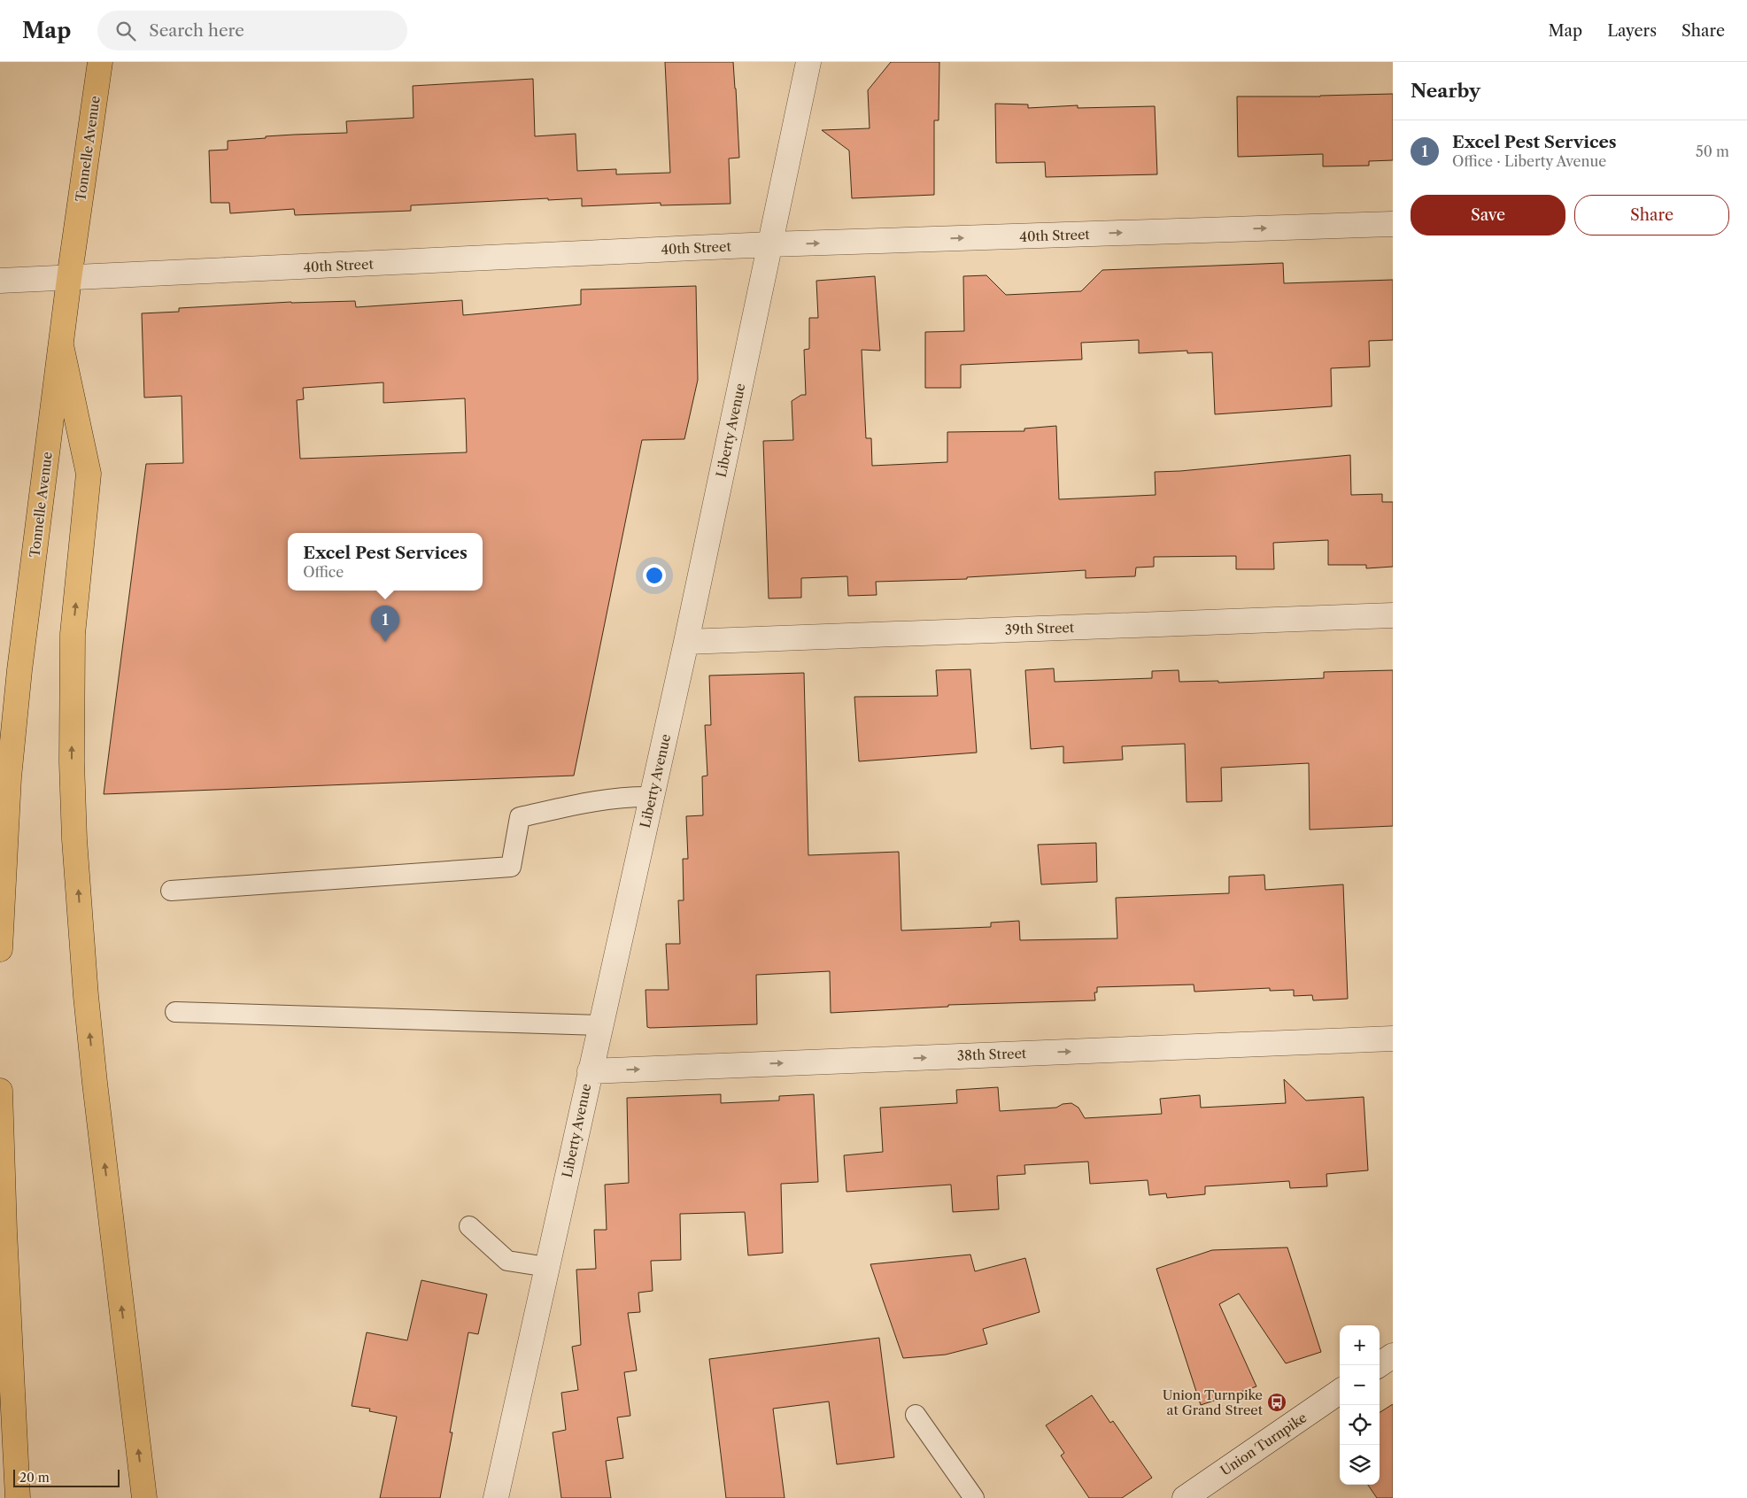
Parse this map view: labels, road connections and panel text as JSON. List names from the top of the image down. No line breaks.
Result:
{"streets":{"main road":["Tonnelle Avenue"],"street":["40th Street","Liberty Avenue","39th Street","38th Street","Union Turnpike"]},"crossings":[["Tonnelle Avenue","40th Street"],["40th Street","Liberty Avenue"],["Liberty Avenue","39th Street"],["Liberty Avenue","38th Street"]],"one_way":["40th Street","38th Street"],"places":{"bus stop":["Union Turnpike at Grand Street"]},"scale_bar":"20 m","page":{"header":"Map","search":"Search here","nav":["Map","Layers","Share"],"heading":"Nearby","list":[{"mark":"1","name":"Excel Pest Services","note":"Office · Liberty Avenue","value":"50 m"}],"buttons":["Save","Share"],"popup":["Excel Pest Services","Office"],"pins":"1","map_buttons":["+","−"],"scale":"20 m"}}
